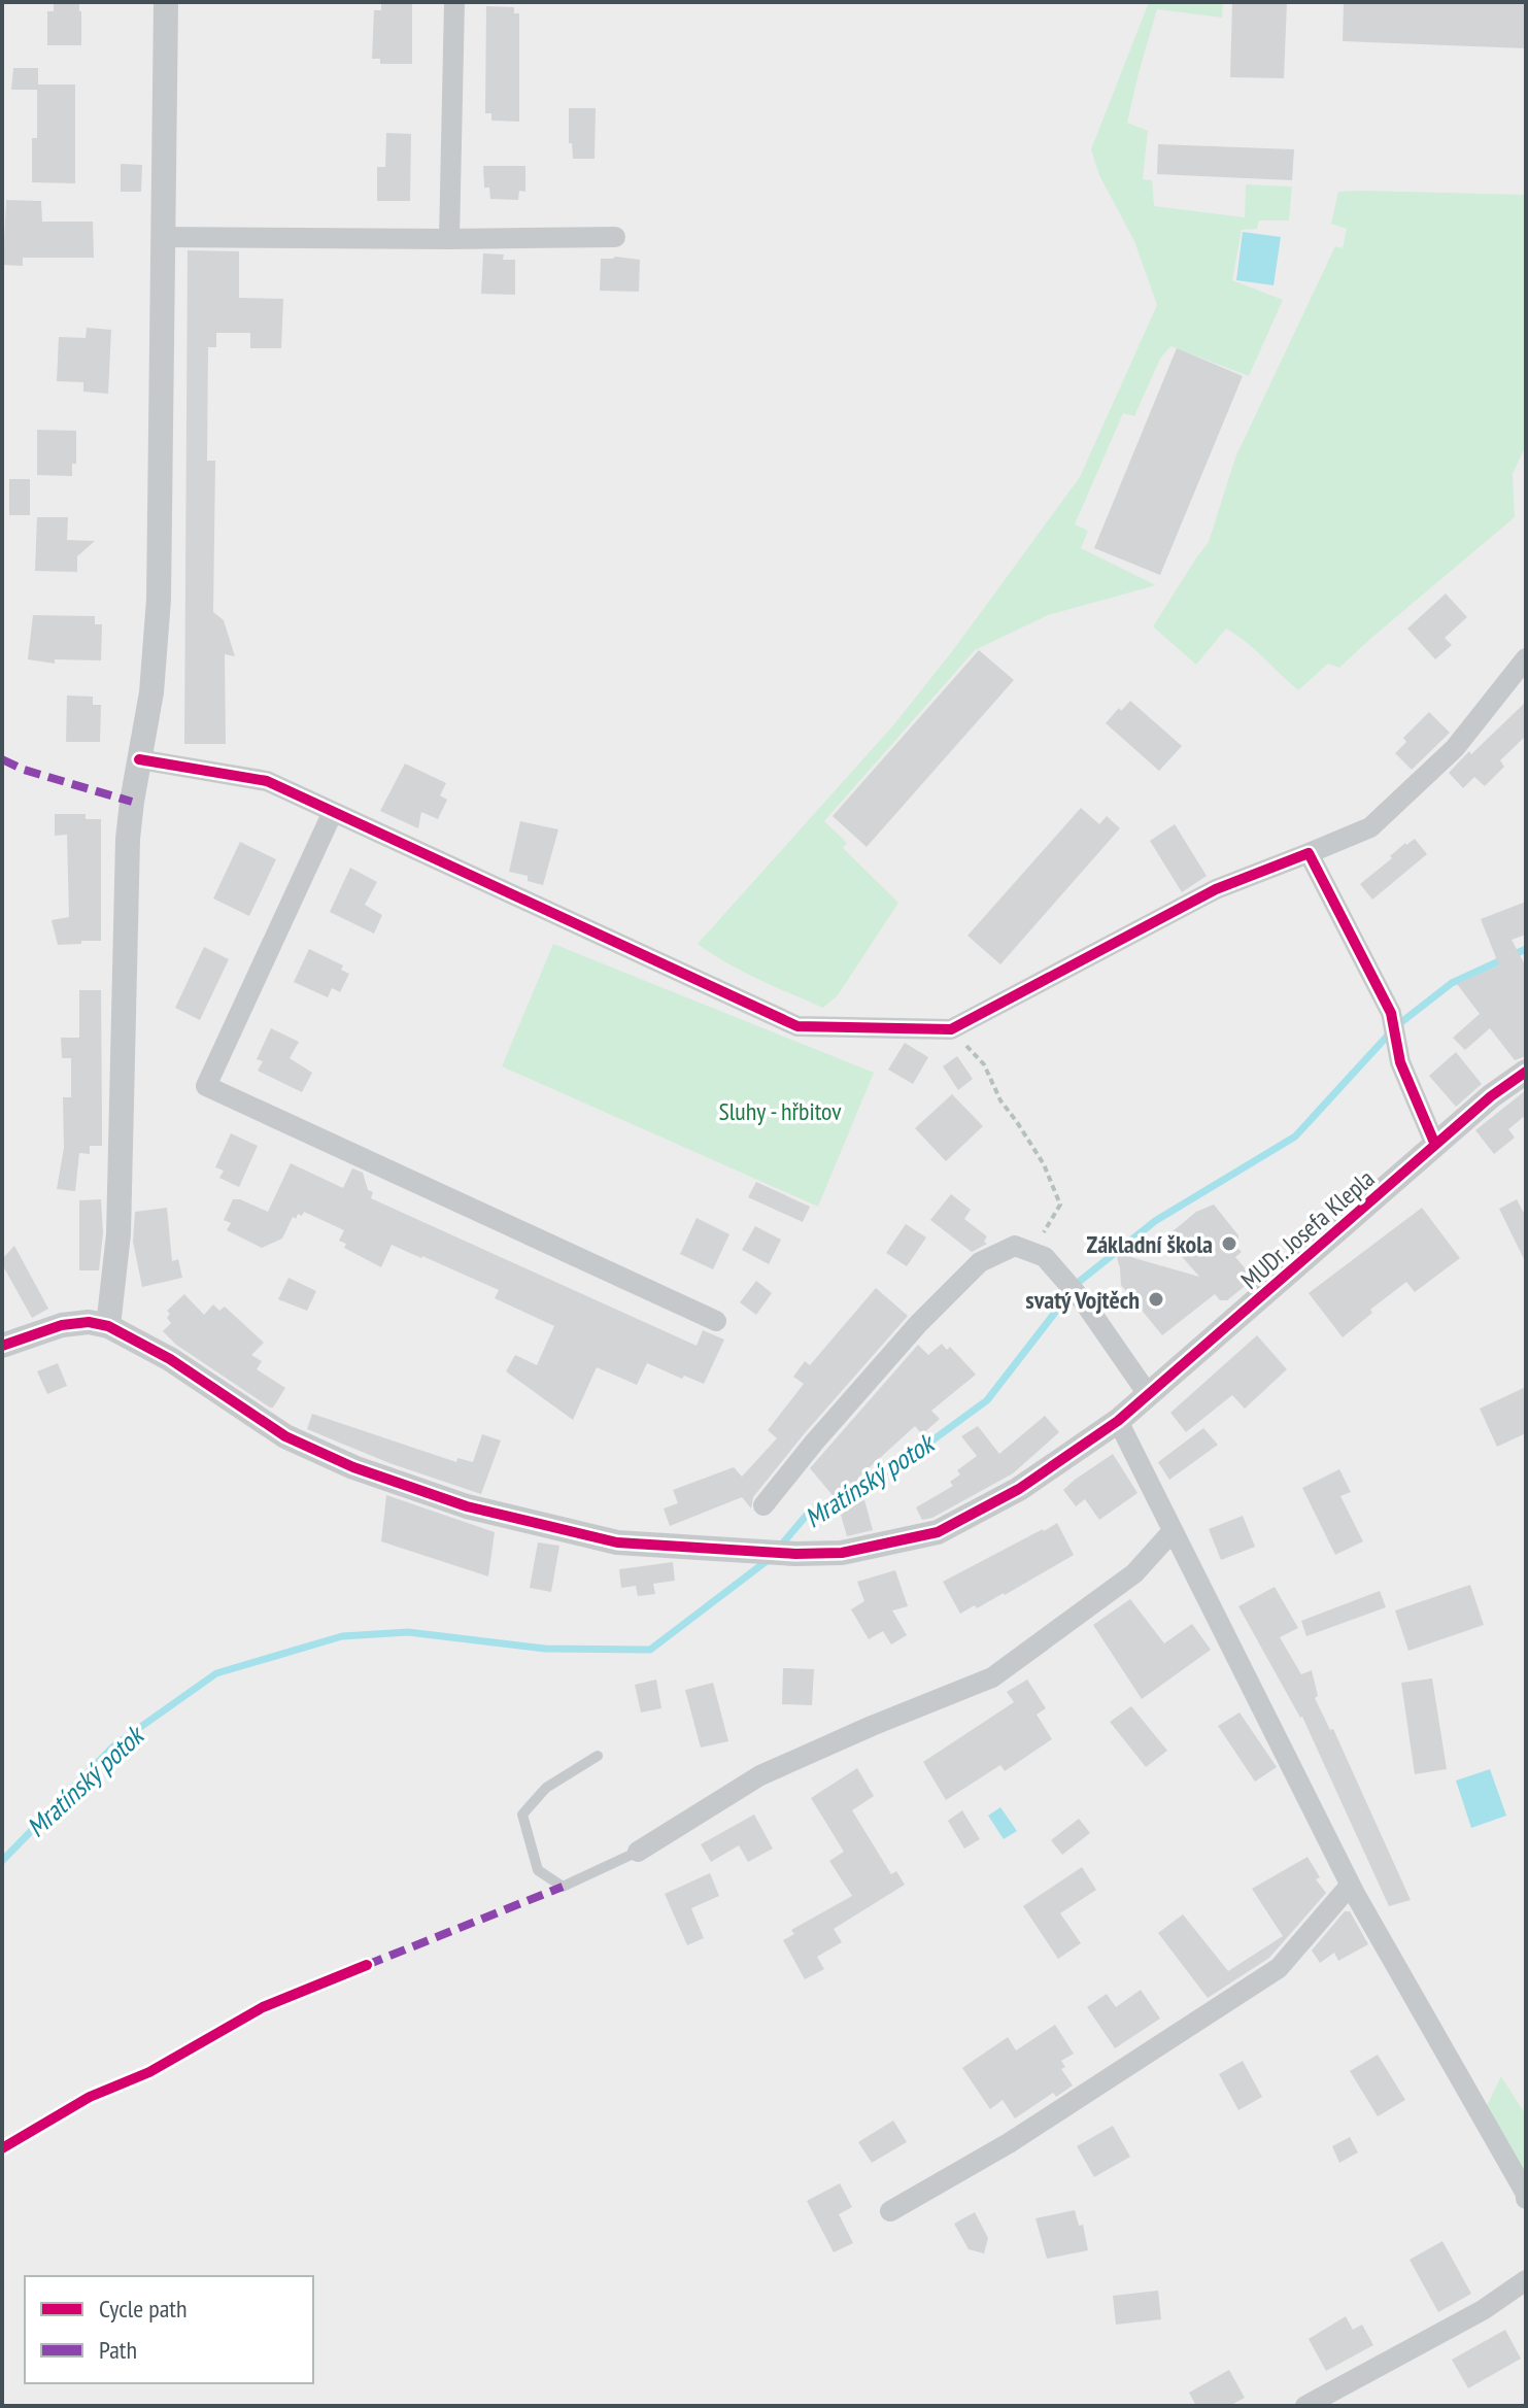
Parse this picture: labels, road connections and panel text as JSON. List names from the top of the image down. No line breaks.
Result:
{"streets":{"street":["MUDr. Josefa Klepla"]},"water":["Mratínský potok"],"parks":["Sluhy - hřbitov"],"places":["Základní škola","svatý Vojtěch"],"legend":["Cycle path","Path"]}
